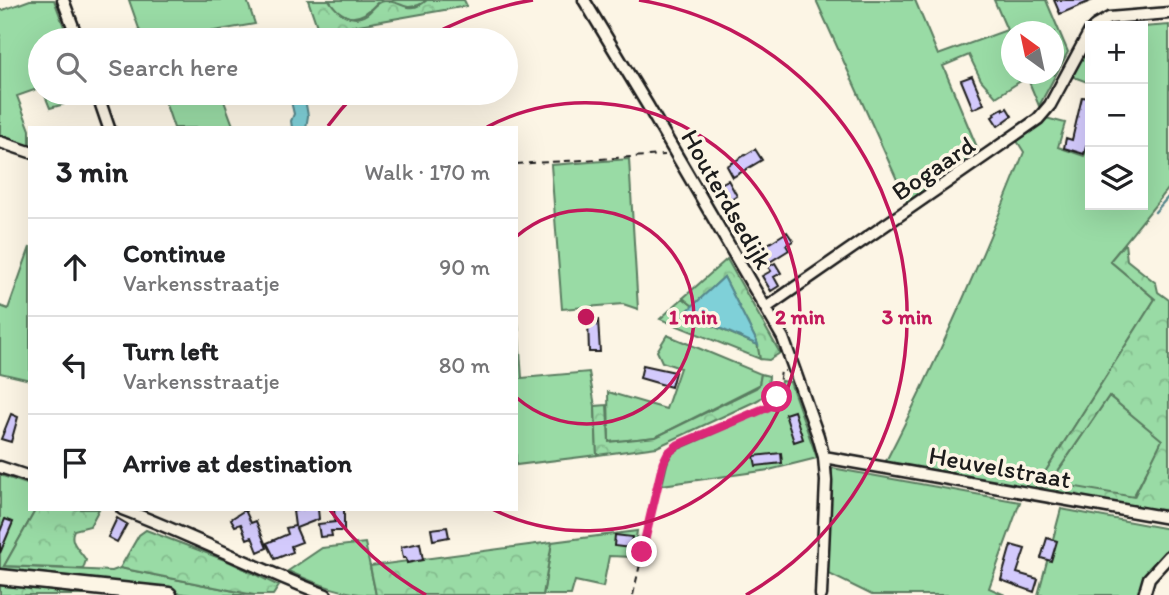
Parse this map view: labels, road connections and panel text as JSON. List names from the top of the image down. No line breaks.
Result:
{"streets":{"street":["Bogaard","Houterdsedijk","Heuvelstraat"]},"crossings":[["Bogaard","Houterdsedijk"],["Houterdsedijk","Heuvelstraat"]],"north":"top left","page":{"map_buttons":["+","−"],"search":"Search here","heading":["3 min","Walk · 170 m"],"list":[["Continue","Varkensstraatje","90 m"],["Turn left","Varkensstraatje","80 m"],"Arrive at destination"]},"rings":["1 min","2 min","3 min"]}
